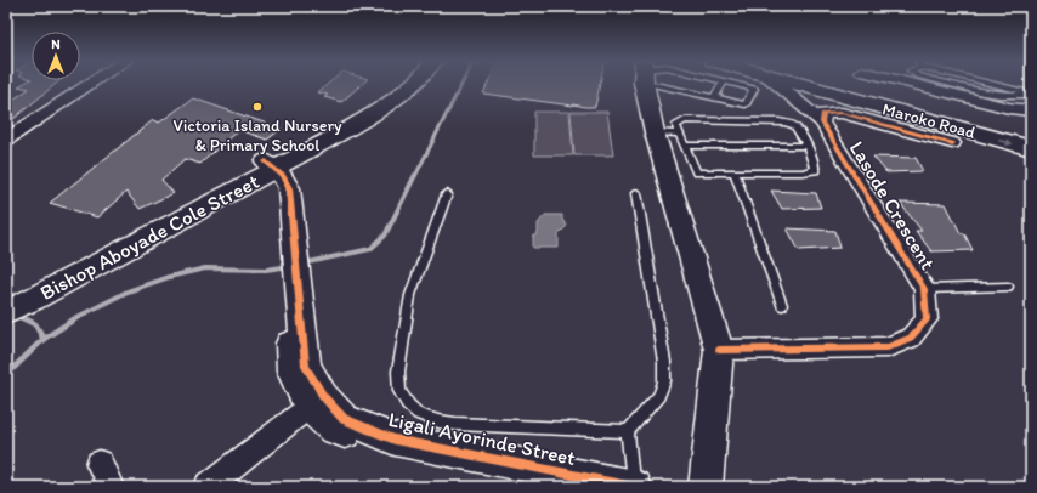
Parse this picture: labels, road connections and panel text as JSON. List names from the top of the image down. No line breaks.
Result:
{"streets":{"highway":["Maroko Road"],"street":["Lasode Crescent","Bishop Aboyade Cole Street","Ligali Ayorinde Street"]},"crossings":[["Bishop Aboyade Cole Street","Ligali Ayorinde Street"]],"places":["Victoria Island Nursery & Primary School"],"north":"top"}
